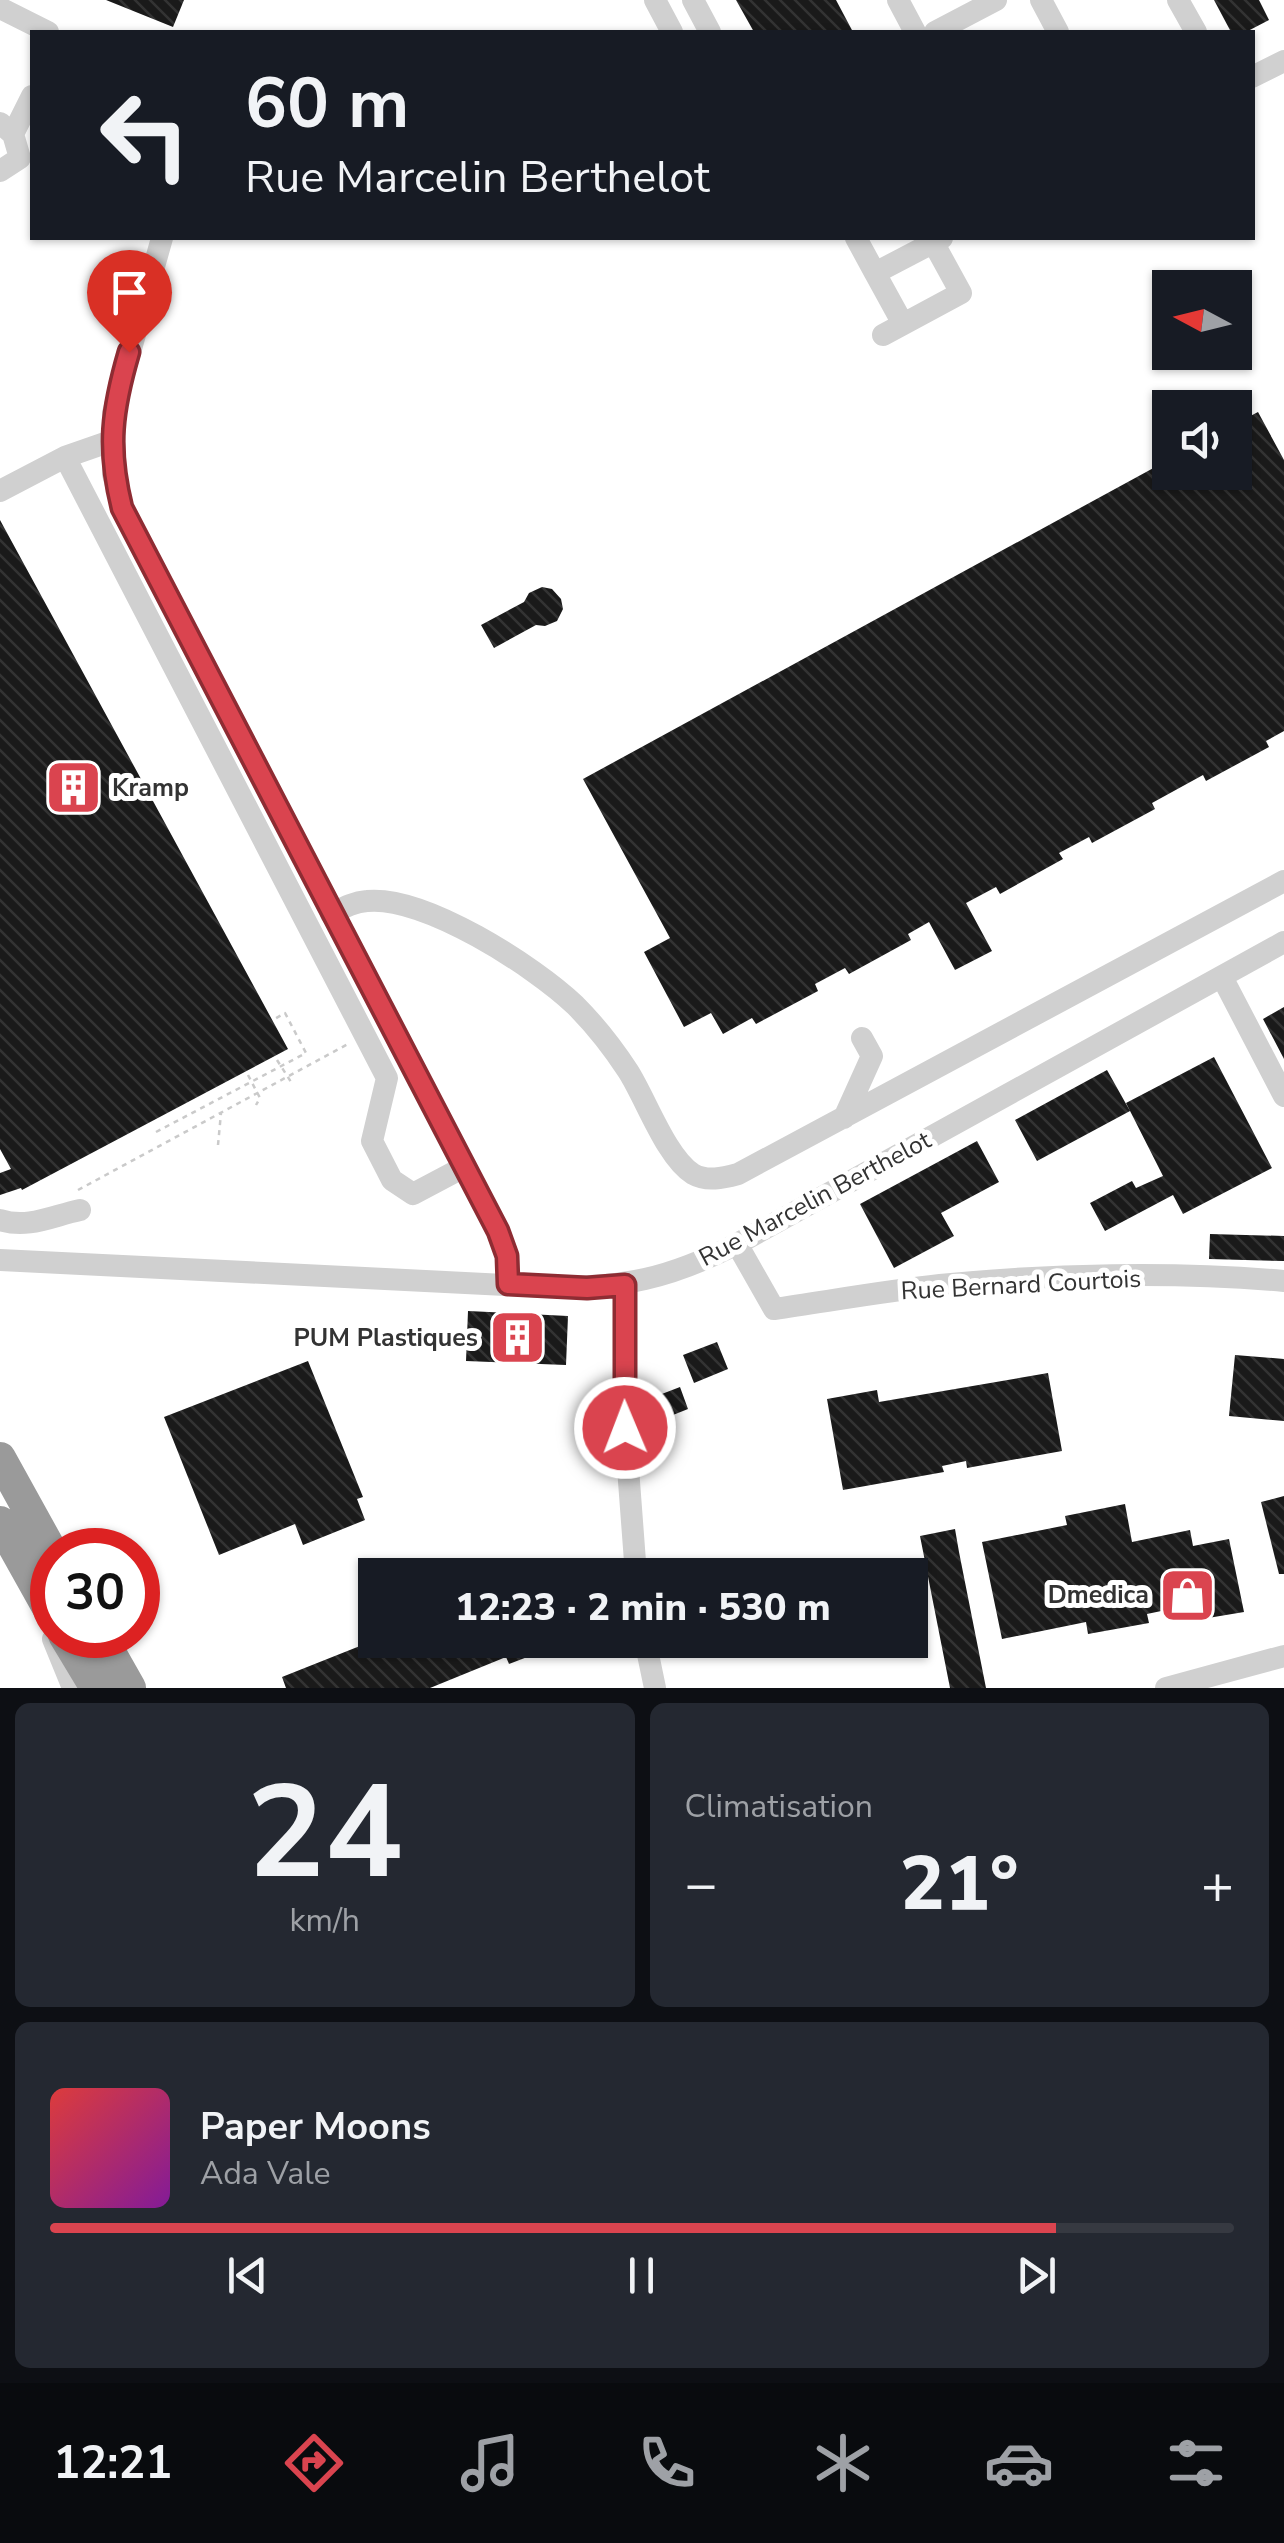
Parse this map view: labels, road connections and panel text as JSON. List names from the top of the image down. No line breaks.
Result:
{"streets":{"street":["Rue Marcelin Berthelot","Rue Bernard Courtois"]},"crossings":[["Rue Marcelin Berthelot","Rue Bernard Courtois"]],"places":{"building":["Kramp","PUM Plastiques"],"shop":["Dmedica"]},"north":"left","page":{"turn":["60 m","Rue Marcelin Berthelot"],"limit":"30","trip":"12:23 · 2 min · 530 m","tile":[["24","km/h"],"Climatisation"],"heat":["−","21°","+"],"song":["Paper Moons","Ada Vale"],"tabs":"12:21"}}
